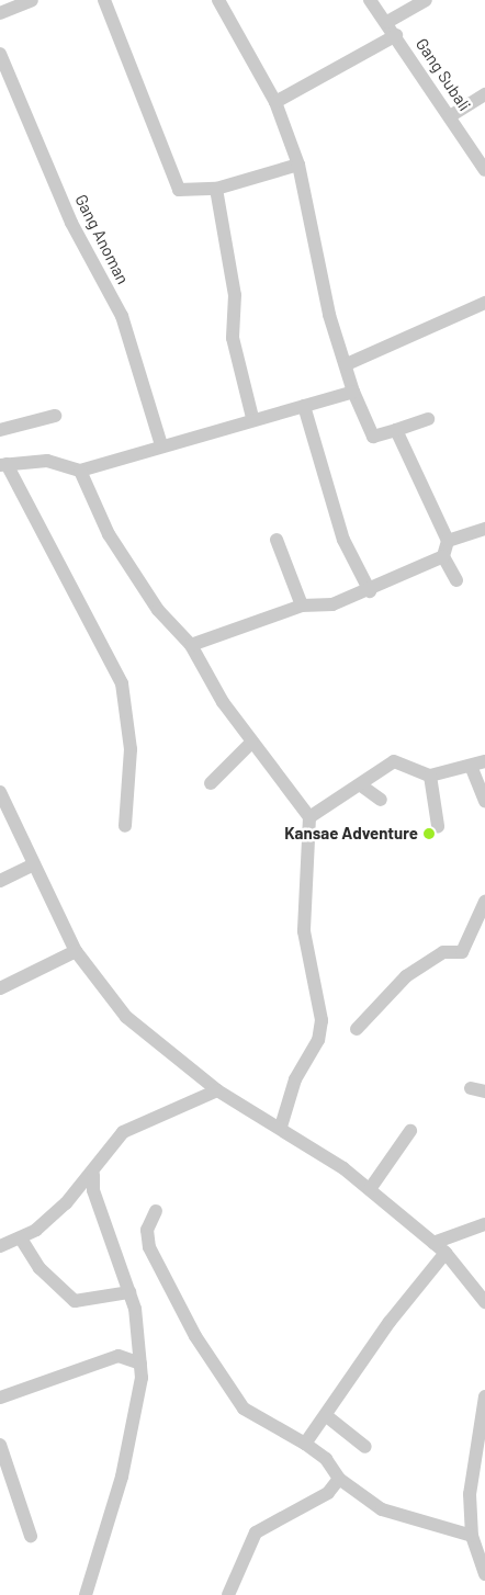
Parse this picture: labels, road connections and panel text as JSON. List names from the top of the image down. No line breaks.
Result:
{"streets":{"street":["Gang Subali","Gang Anoman"]},"places":["Kansae Adventure"]}
